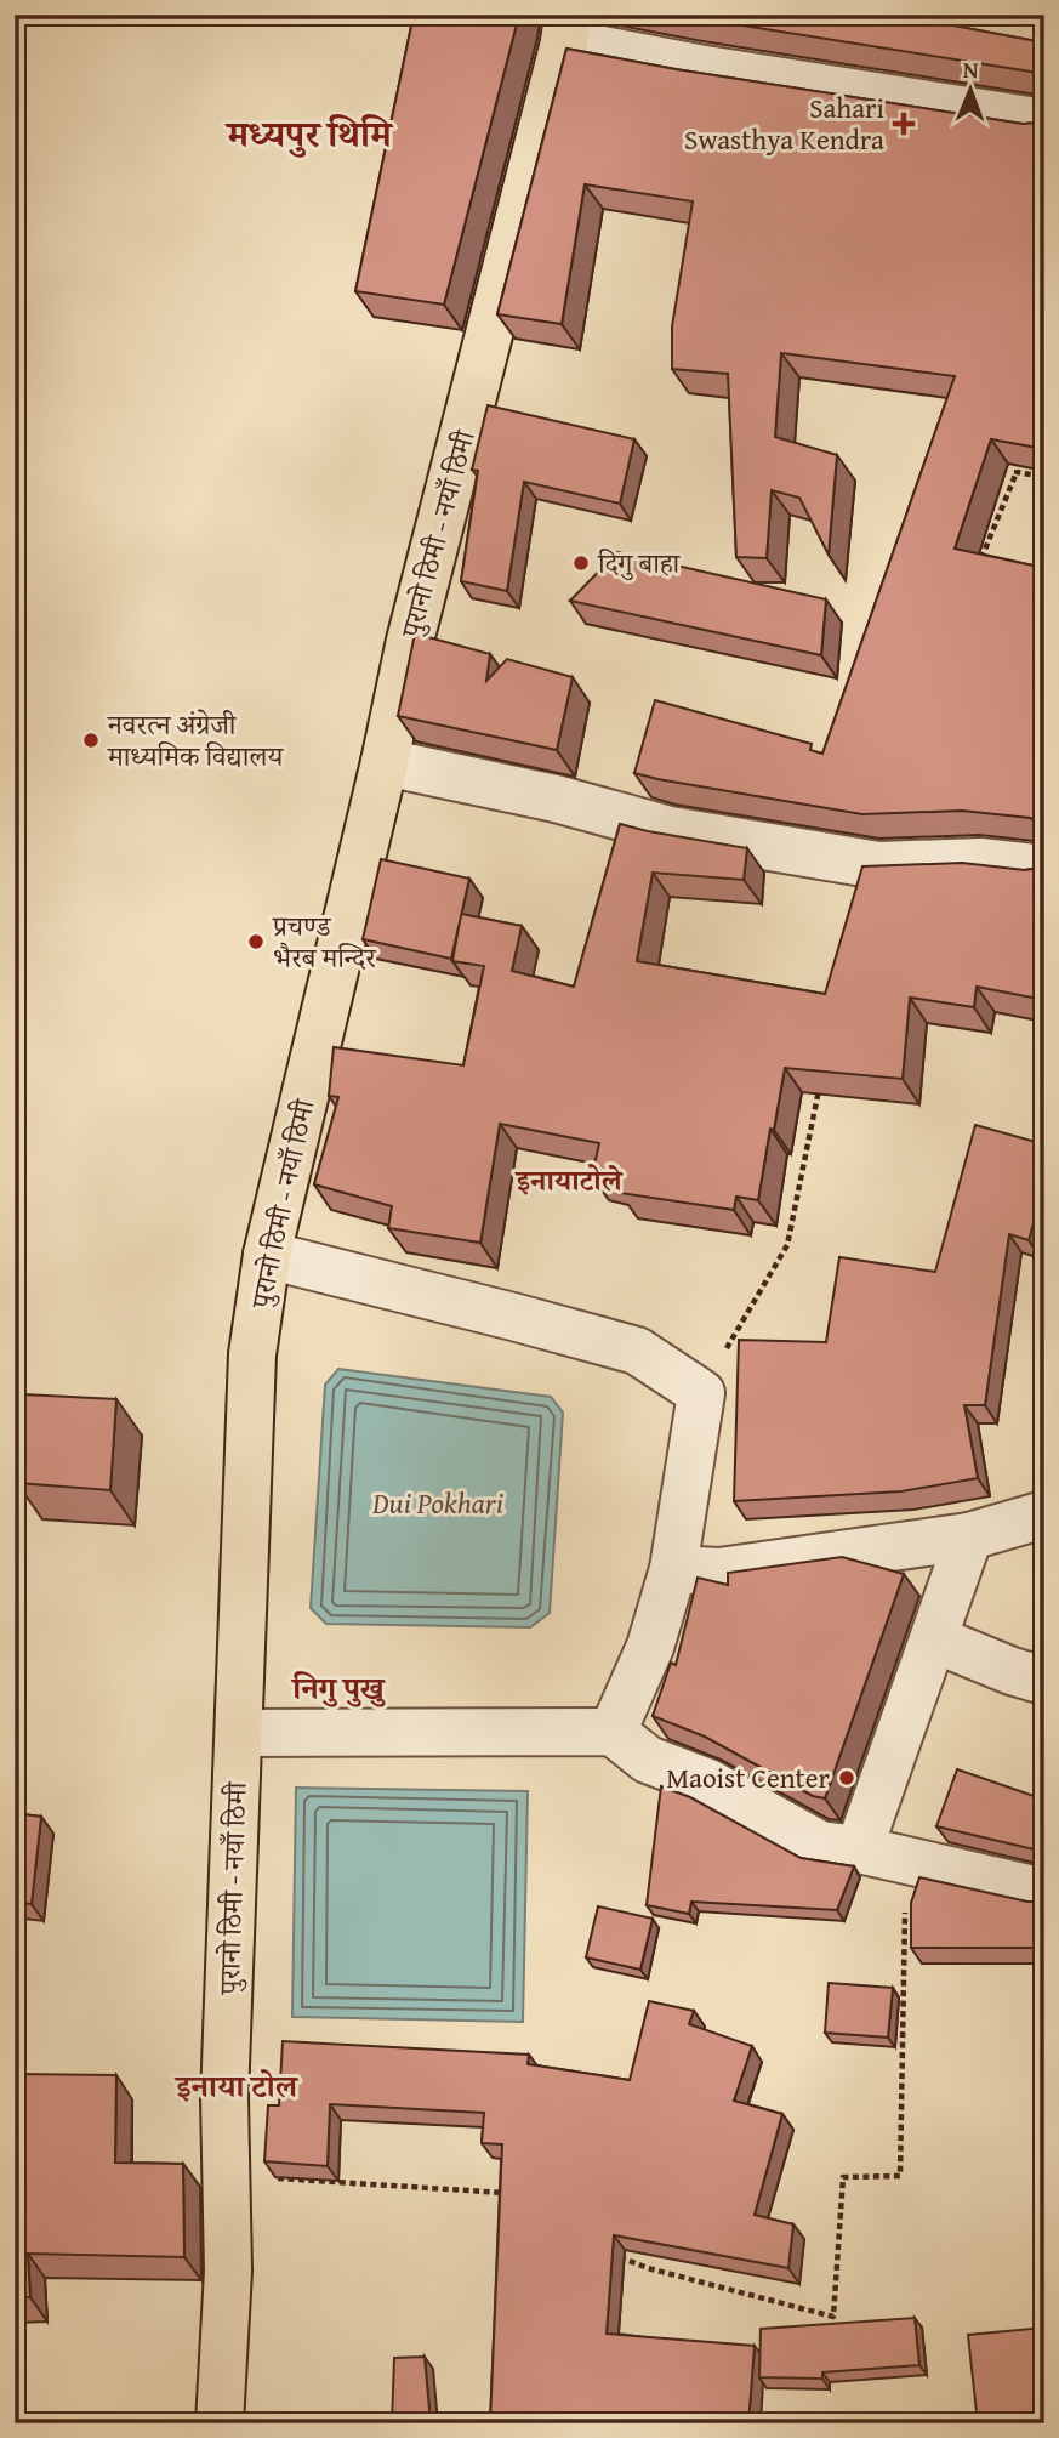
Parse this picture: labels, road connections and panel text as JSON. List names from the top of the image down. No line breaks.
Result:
{"streets":{"main road":["पुरानो ठिमी - नयाँ ठिमी"]},"districts":["मध्यपुर थिमि","इनायाटोले","निगु पुखु","इनाया टोल"],"water":["Dui Pokhari"],"places":{"health":["Sahari Swasthya Kendra"],"other":["दिगु बाहा","नवरत्न अंग्रेजी माध्यमिक विद्यालय","प्रचण्ड भैरब मन्दिर","Maoist Center"]},"north":"top"}
